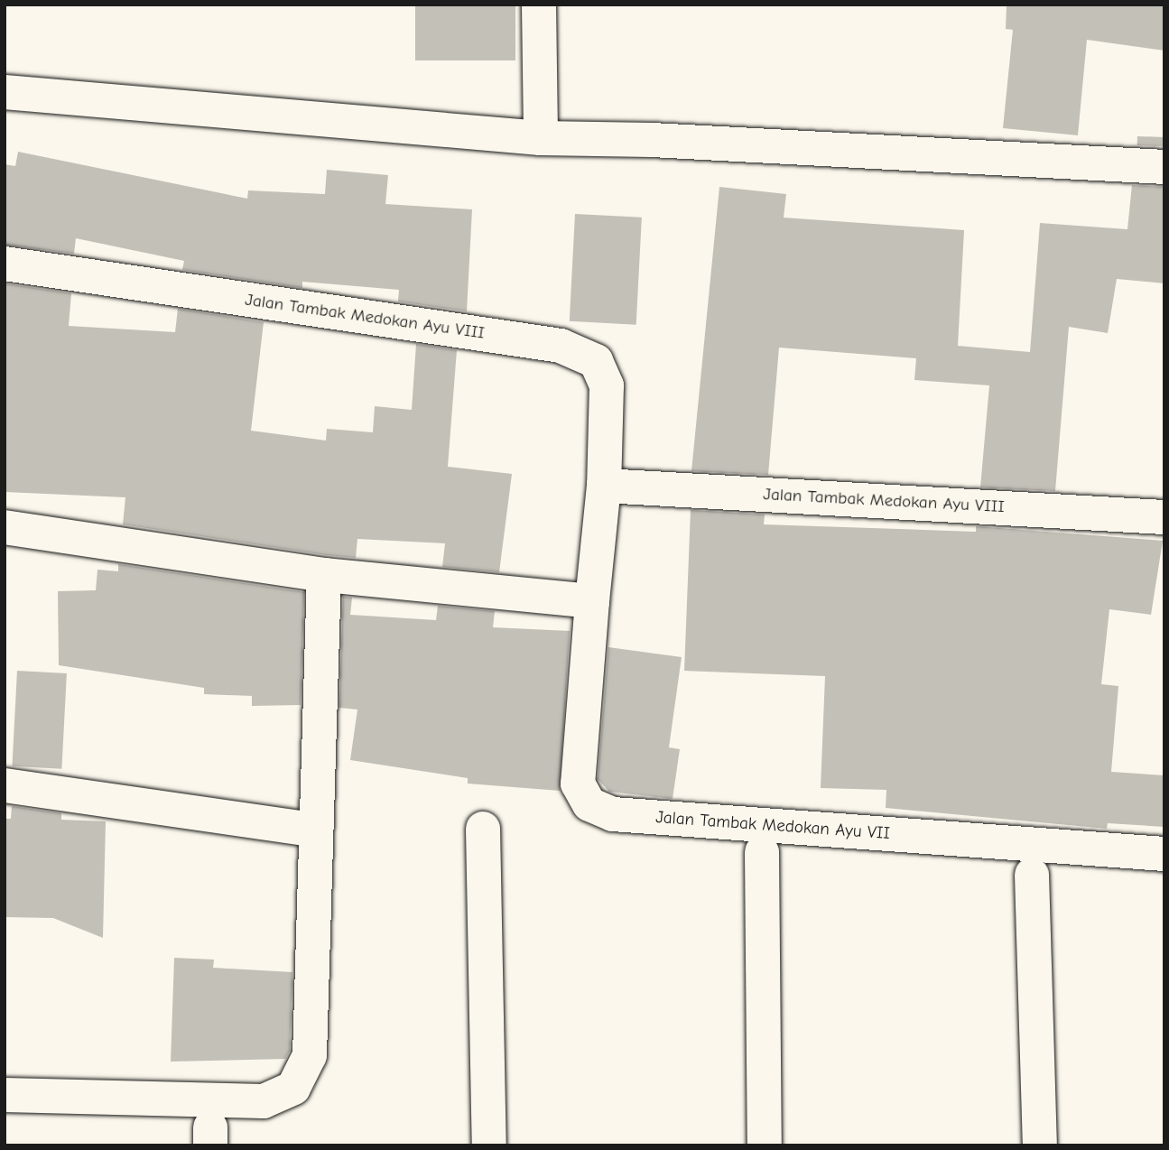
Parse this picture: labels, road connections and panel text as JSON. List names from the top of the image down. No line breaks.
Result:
{"streets":{"street":["Jalan Tambak Medokan Ayu VIII","Jalan Tambak Medokan Ayu VII"]},"crossings":[["Jalan Tambak Medokan Ayu VIII","Jalan Tambak Medokan Ayu VII"]]}
